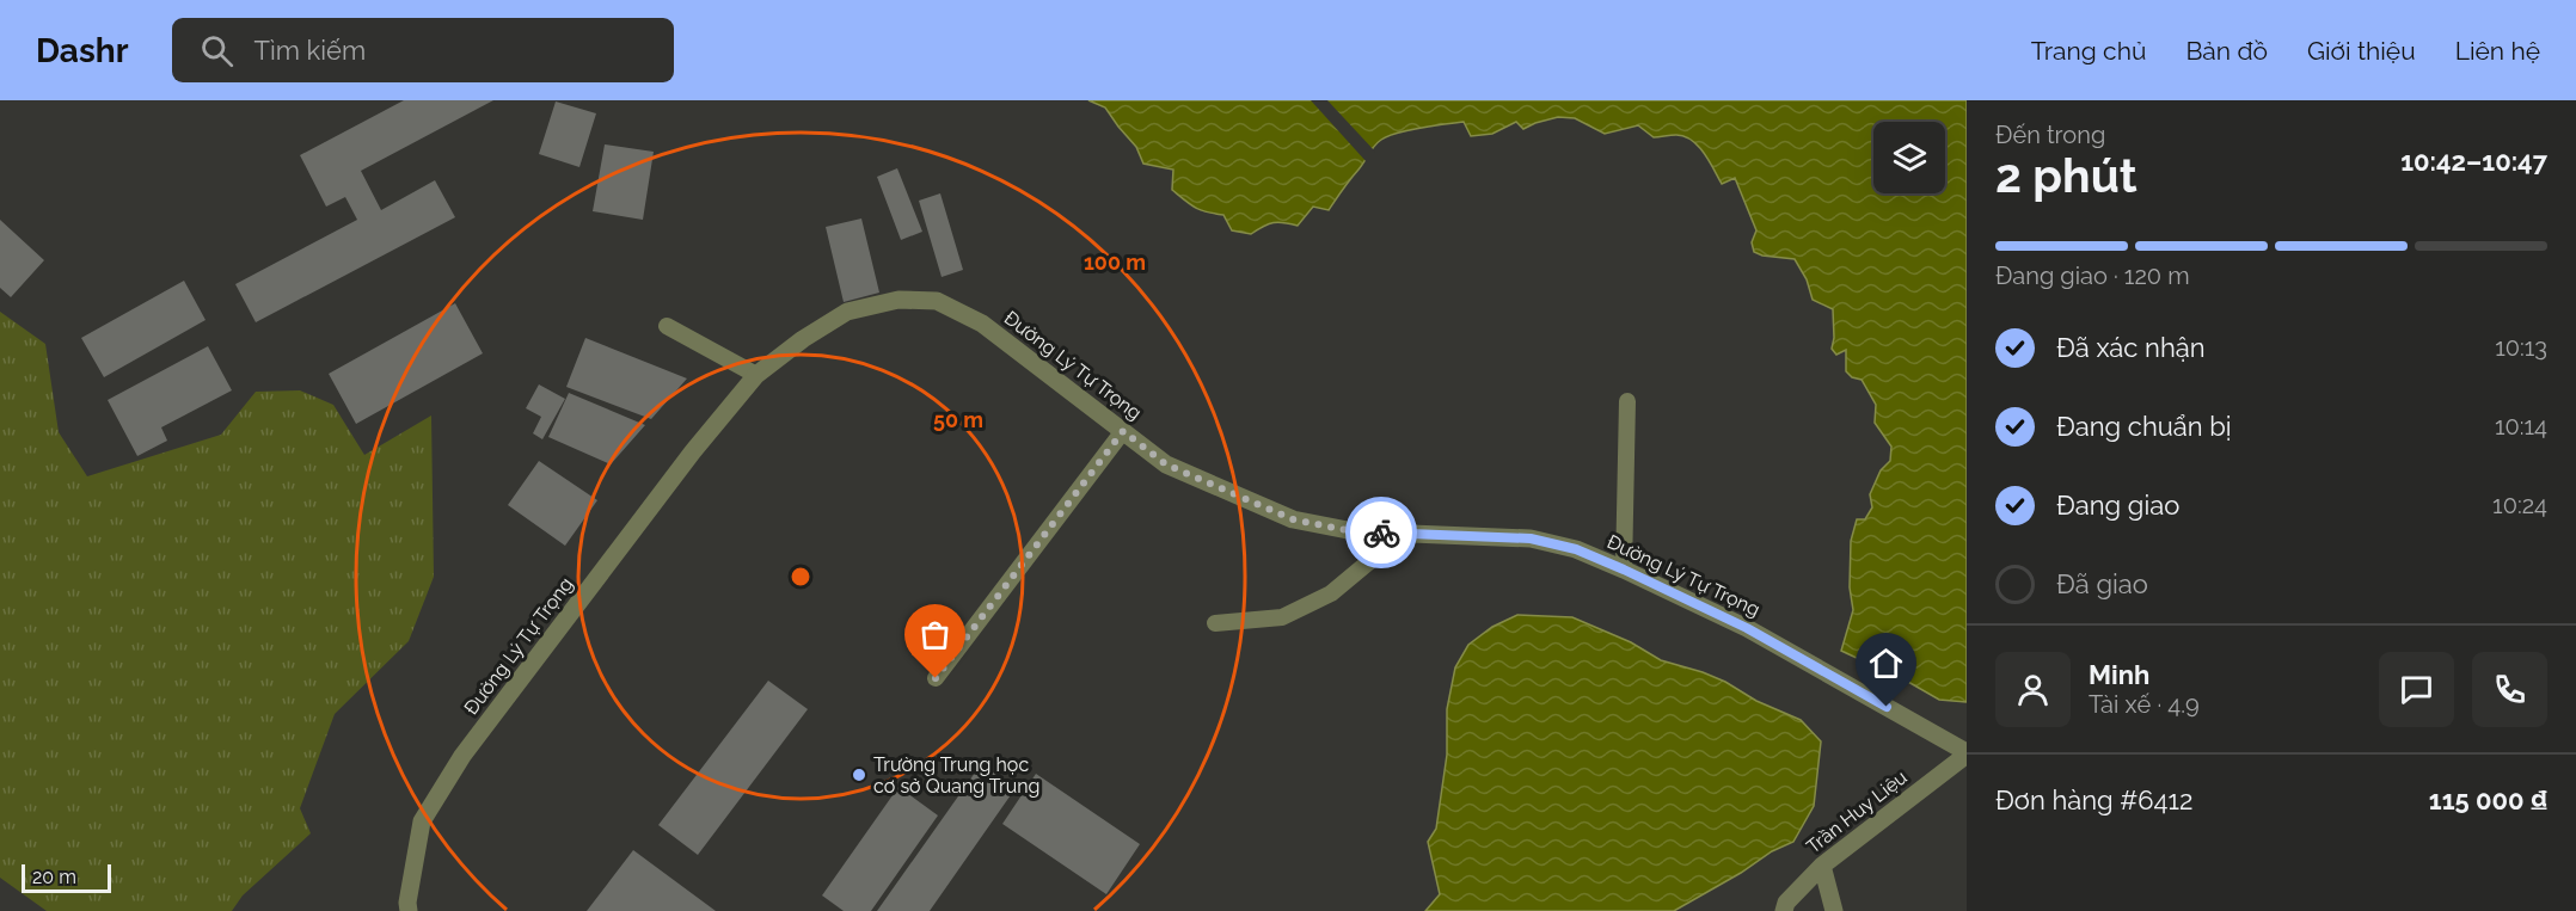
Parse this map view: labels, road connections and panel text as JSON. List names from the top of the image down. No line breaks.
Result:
{"streets":{"street":["Đường Lý Tự Trọng","Trần Huy Liệu"]},"crossings":[["Đường Lý Tự Trọng","Trần Huy Liệu"]],"places":["Trường Trung học cơ sở Quang Trung"],"scale_bar":"20 m","page":{"header":"Dashr","search":"Tìm kiếm","nav":["Trang chủ","Bản đồ","Giới thiệu","Liên hệ"],"heading":["2 phút","Đến trong","10:42–10:47"],"panel":["Minh","Tài xế · 4.9","Đơn hàng #6412","115 000 ₫"],"bar":"Đang giao · 120 m","list":[["Đã xác nhận","10:13"],["Đang chuẩn bị","10:14"],["Đang giao","10:24"],"Đã giao"],"scale":"20 m"},"rings":["100 m","50 m"]}
